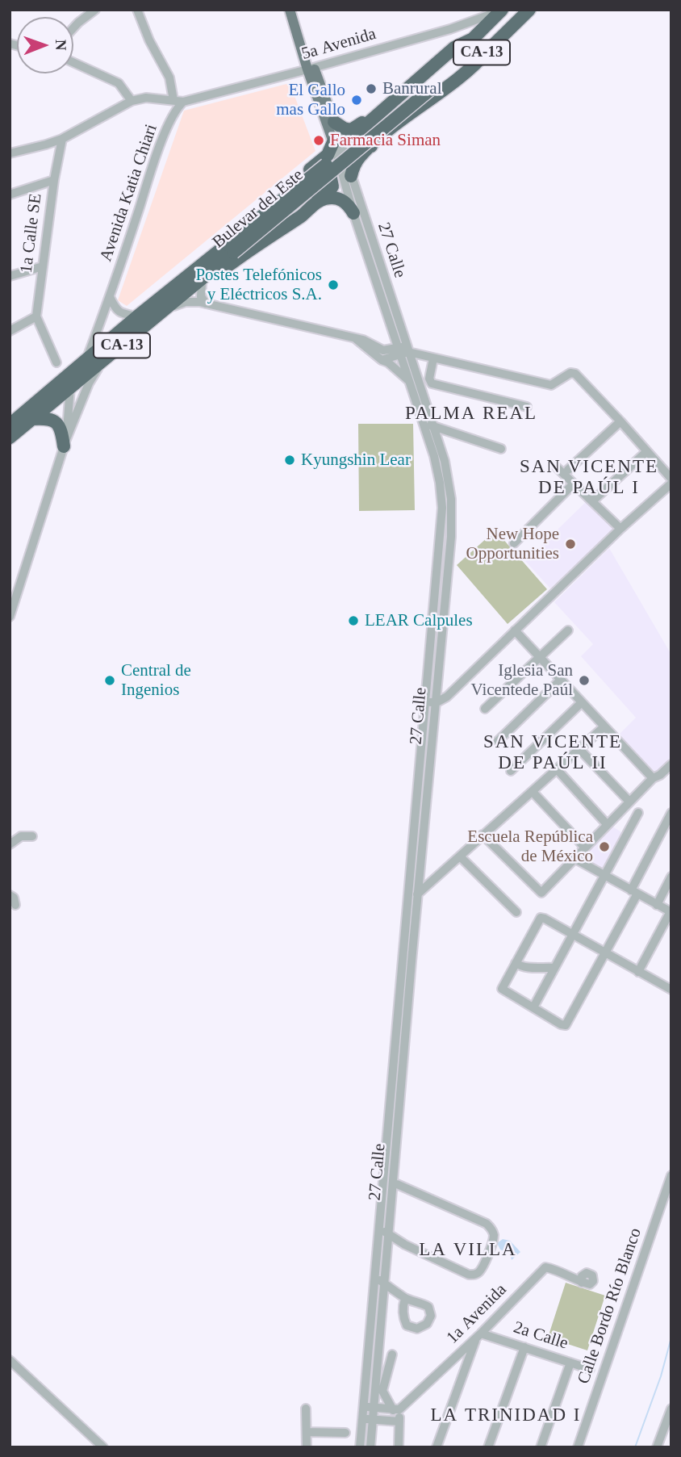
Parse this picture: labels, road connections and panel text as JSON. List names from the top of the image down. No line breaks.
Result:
{"streets":{"highway":["CA-13","Bulevar del Este"],"main road":["27 Calle"],"street":["5a Avenida","Avenida Katia Chiari","1a Calle SE","Calle Bordo Río Blanco","1a Avenida","2a Calle"]},"crossings":[["5a Avenida","Avenida Katia Chiari"],["5a Avenida","Bulevar del Este"],["5a Avenida","27 Calle"],["Avenida Katia Chiari","Bulevar del Este"],["1a Avenida","2a Calle"]],"districts":["PALMA REAL","SAN VICENTE DE PAÚL I","SAN VICENTE DE PAÚL II","LA VILLA","LA TRINIDAD I"],"places":["Banrural","El Gallo mas Gallo","Farmacia Siman","Postes Telefónicos y Eléctricos S.A.","Kyungshin Lear","New Hope Opportunities","LEAR Calpules","Central de Ingenios","Iglesia San Vicentede Paúl","Escuela República de México"],"north":"right"}
